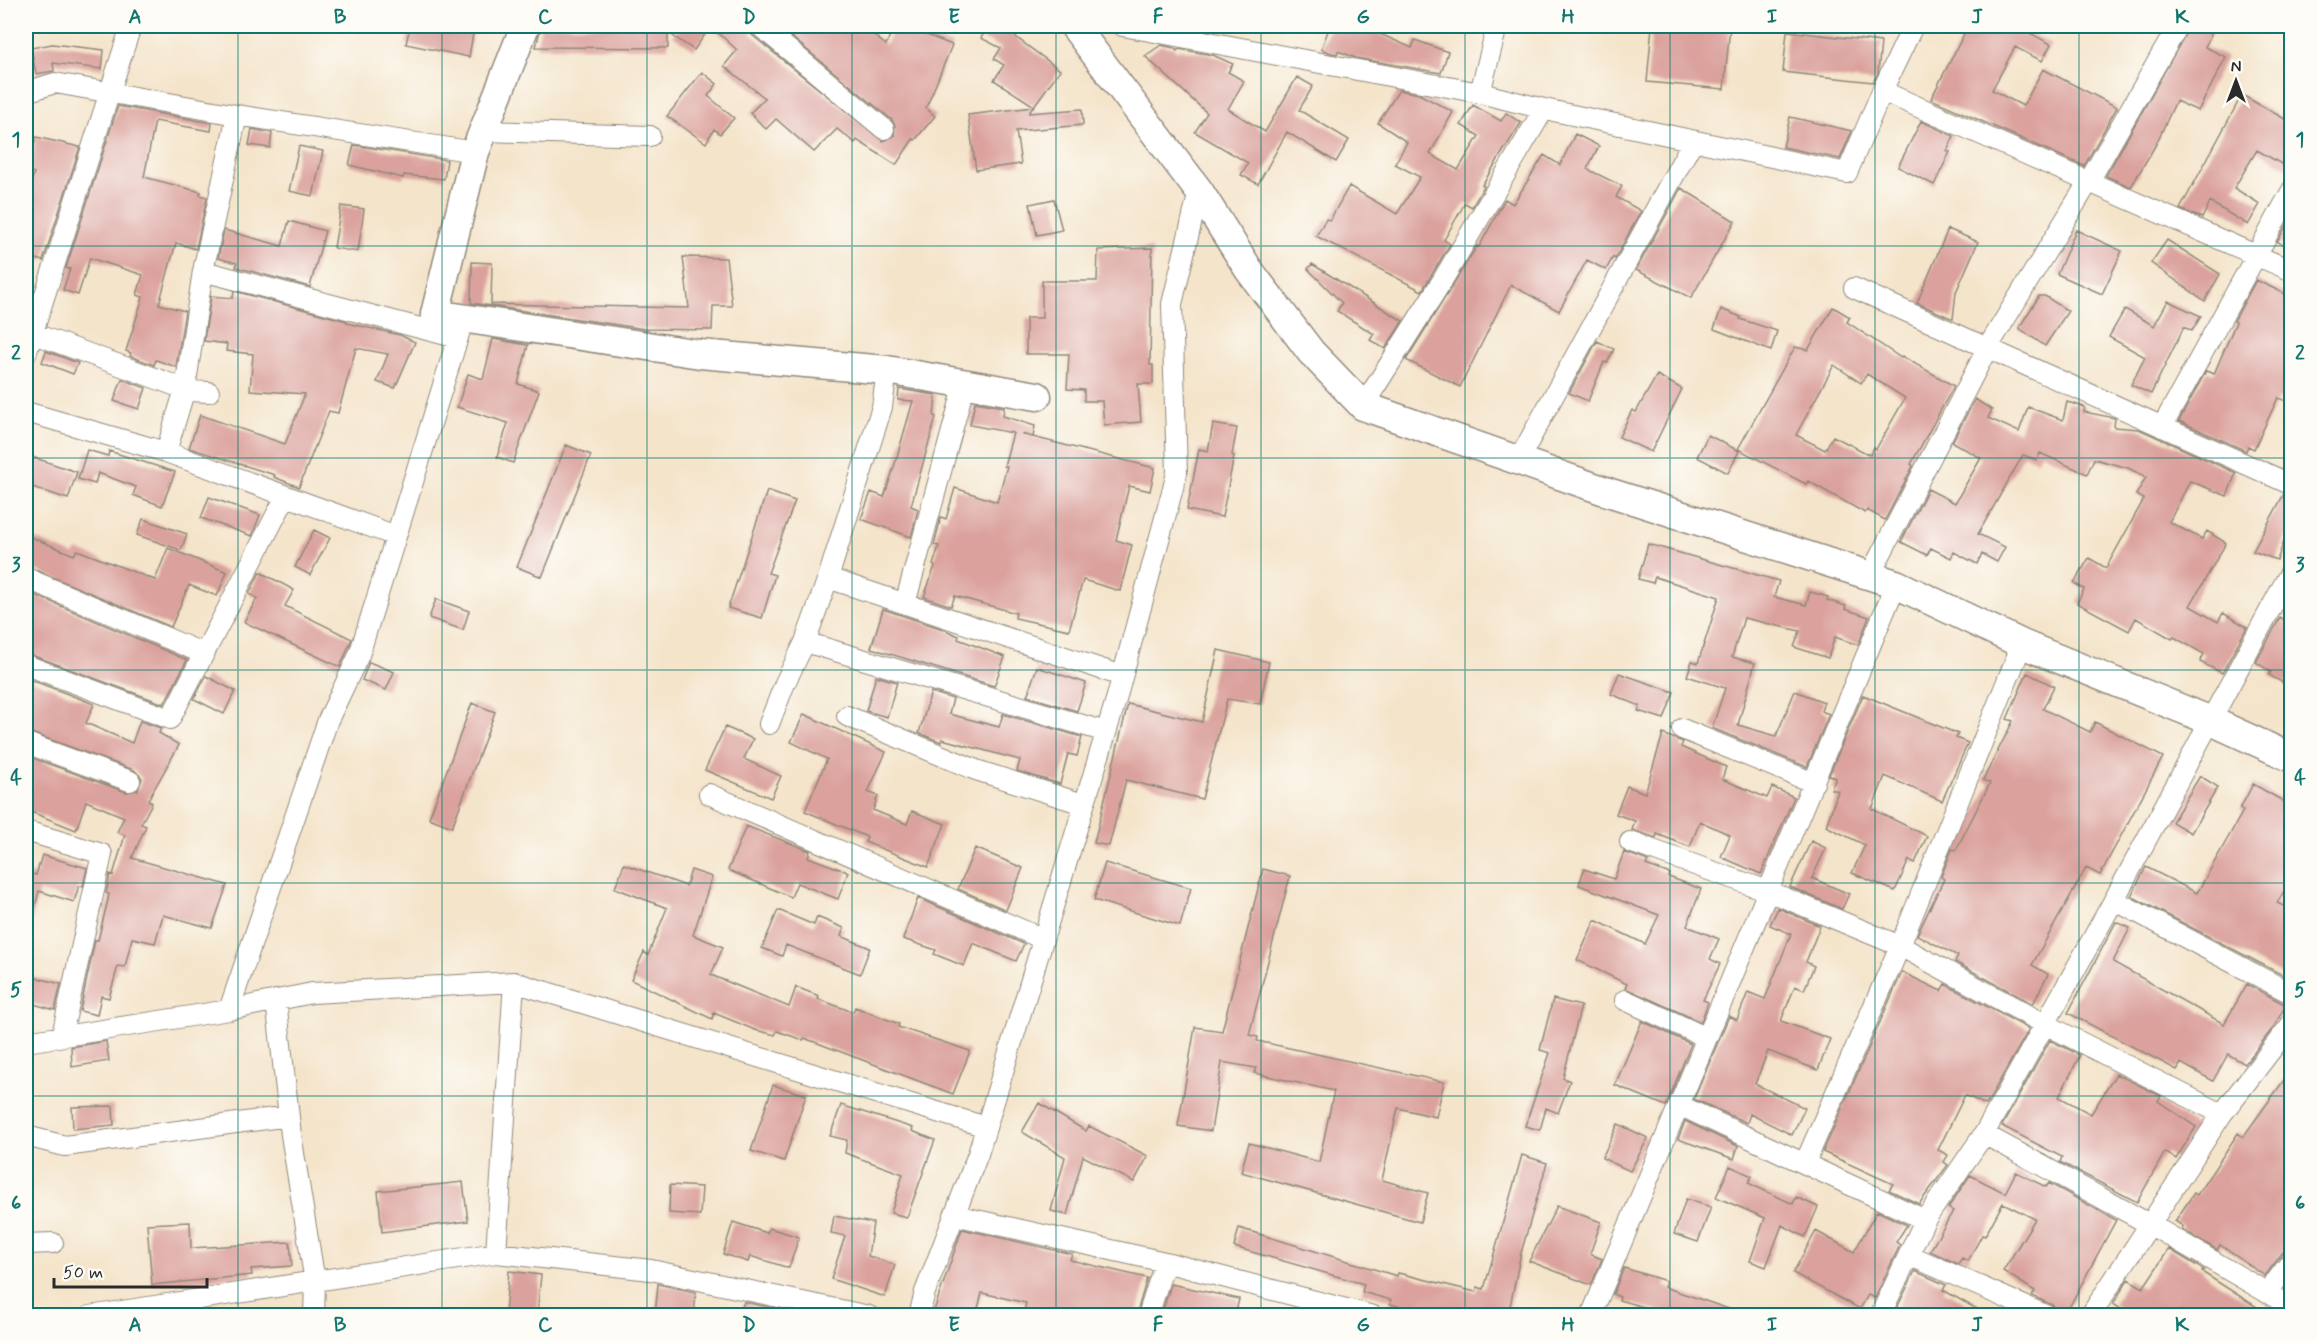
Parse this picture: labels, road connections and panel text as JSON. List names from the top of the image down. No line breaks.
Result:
{"scale_bar":"50 m","north":"top","grid":{"columns":["A","B","C","D","E","F","G","H","I","J","K"],"rows":["1","2","3","4","5","6"]}}
